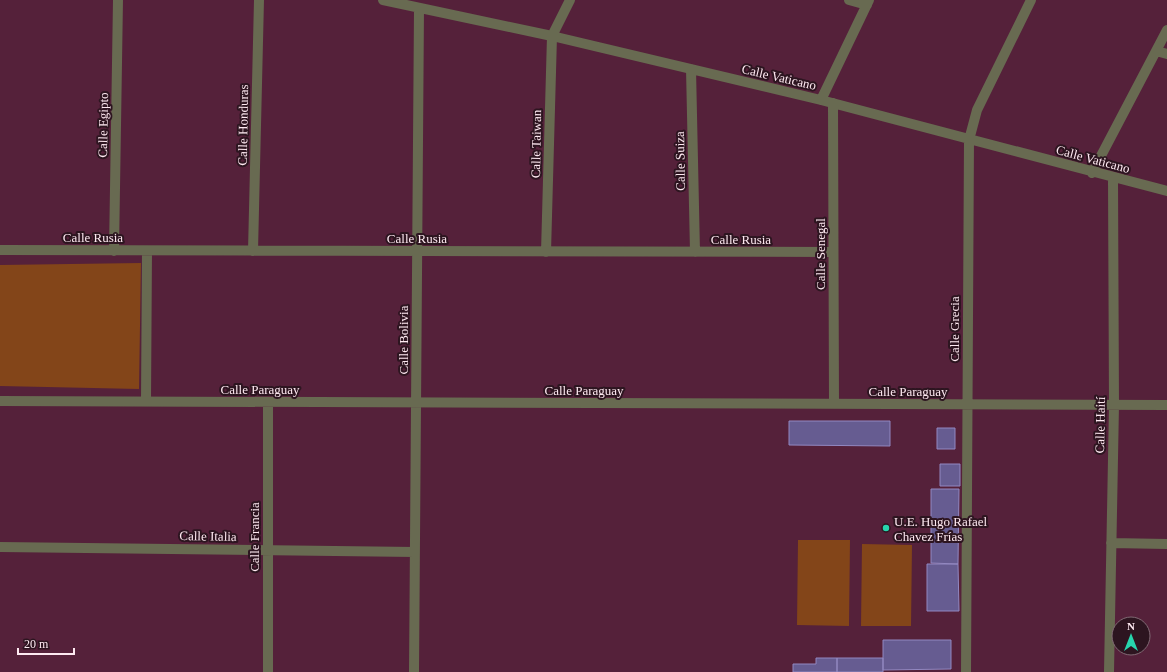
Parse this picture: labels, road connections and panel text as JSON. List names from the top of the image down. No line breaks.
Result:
{"streets":{"street":["Calle Vaticano","Calle Egipto","Calle Honduras","Calle Taiwan","Calle Suiza","Calle Rusia","Calle Senegal","Calle Grecia","Calle Bolivia","Calle Paraguay","Calle Haití","Calle Italia","Calle Francia"]},"crossings":[["Calle Vaticano","Calle Taiwan"],["Calle Vaticano","Calle Suiza"],["Calle Vaticano","Calle Senegal"],["Calle Vaticano","Calle Grecia"],["Calle Vaticano","Calle Bolivia"],["Calle Vaticano","Calle Haití"],["Calle Egipto","Calle Rusia"],["Calle Honduras","Calle Rusia"],["Calle Taiwan","Calle Rusia"],["Calle Suiza","Calle Rusia"],["Calle Rusia","Calle Senegal"],["Calle Rusia","Calle Bolivia"],["Calle Senegal","Calle Paraguay"],["Calle Grecia","Calle Paraguay"],["Calle Bolivia","Calle Paraguay"],["Calle Bolivia","Calle Italia"],["Calle Paraguay","Calle Haití"],["Calle Paraguay","Calle Francia"],["Calle Italia","Calle Francia"]],"places":["U.E. Hugo Rafael Chavez Frías"],"scale_bar":"20 m","north":"top"}
